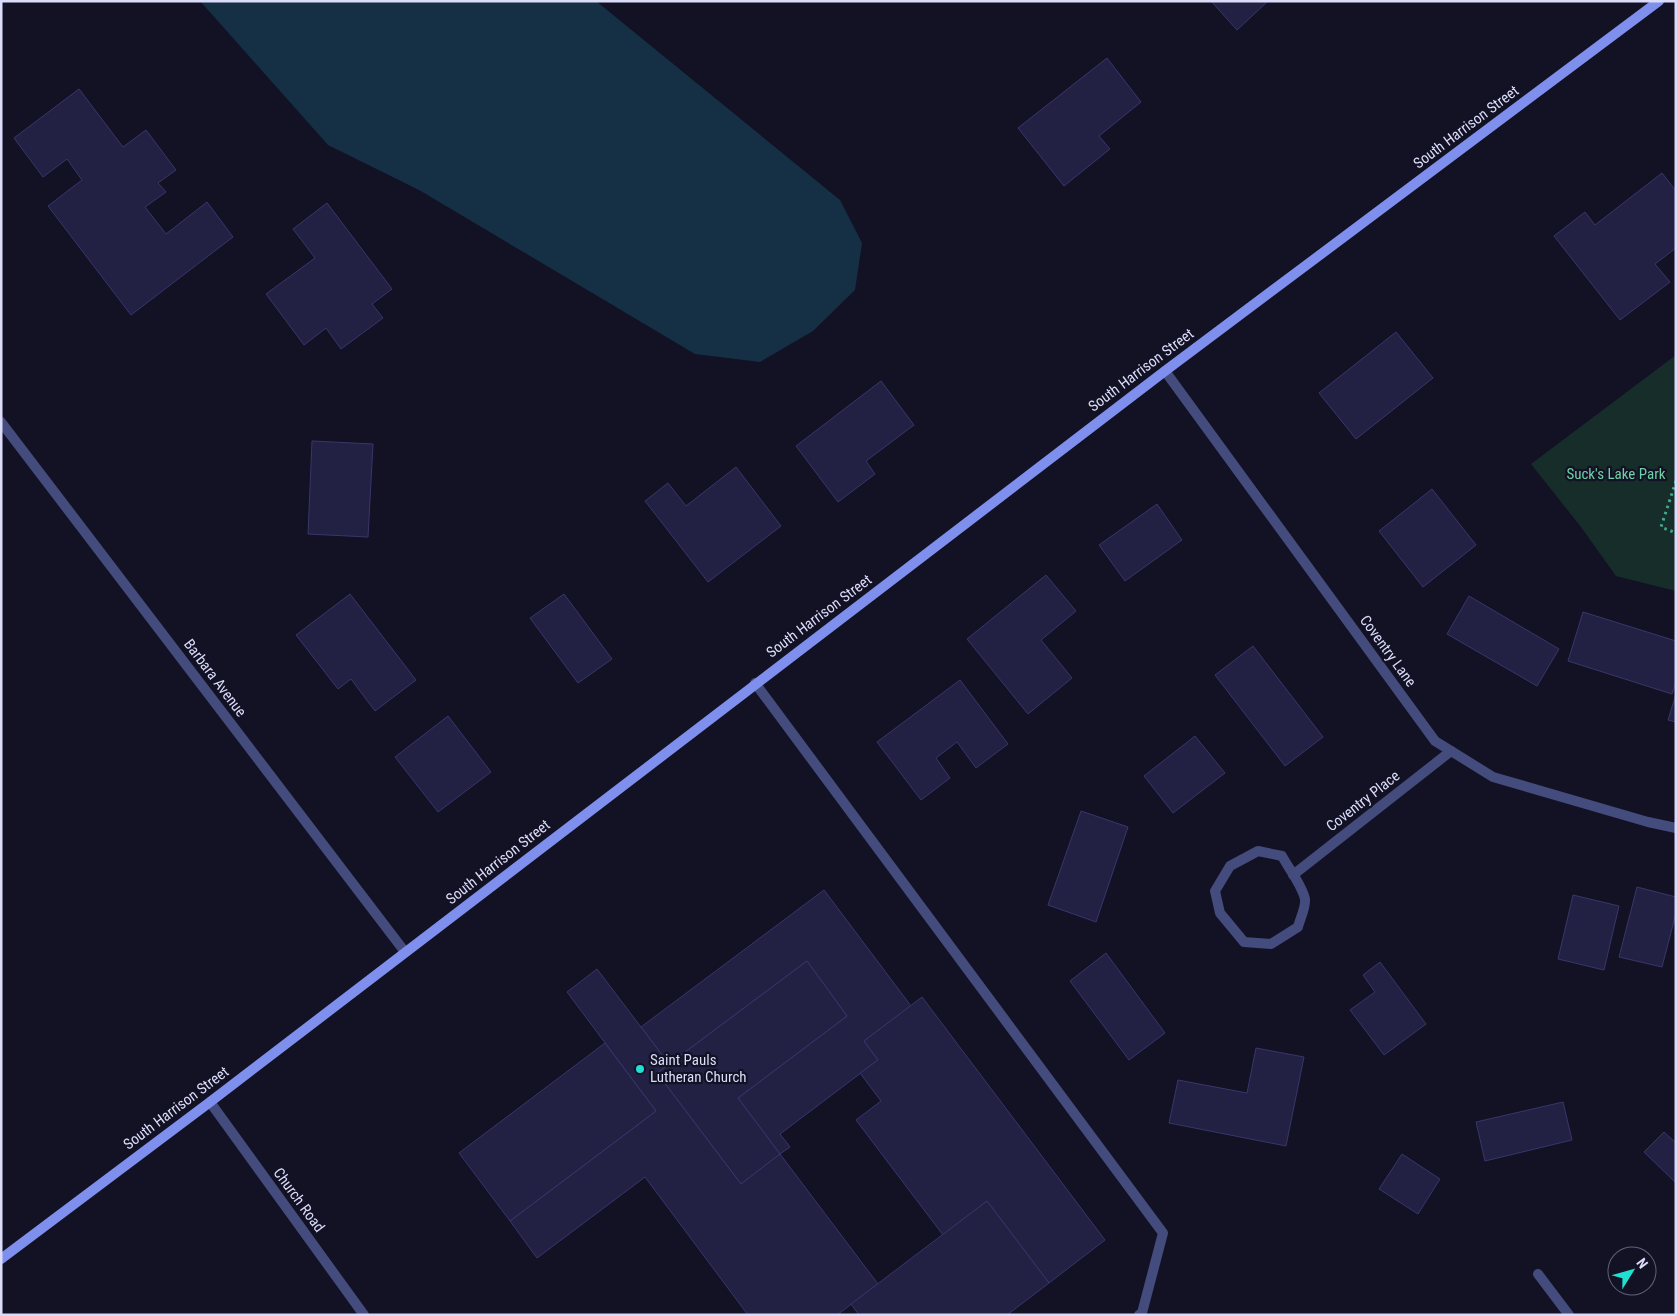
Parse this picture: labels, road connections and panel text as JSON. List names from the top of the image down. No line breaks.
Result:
{"streets":{"main road":["South Harrison Street"],"street":["Coventry Lane","Barbara Avenue","Coventry Place","Church Road"]},"crossings":[["South Harrison Street","Coventry Lane"],["South Harrison Street","Barbara Avenue"],["South Harrison Street","Church Road"],["Coventry Lane","Coventry Place"]],"parks":["Suck's Lake Park"],"places":["Saint Pauls Lutheran Church"],"north":"top right"}
